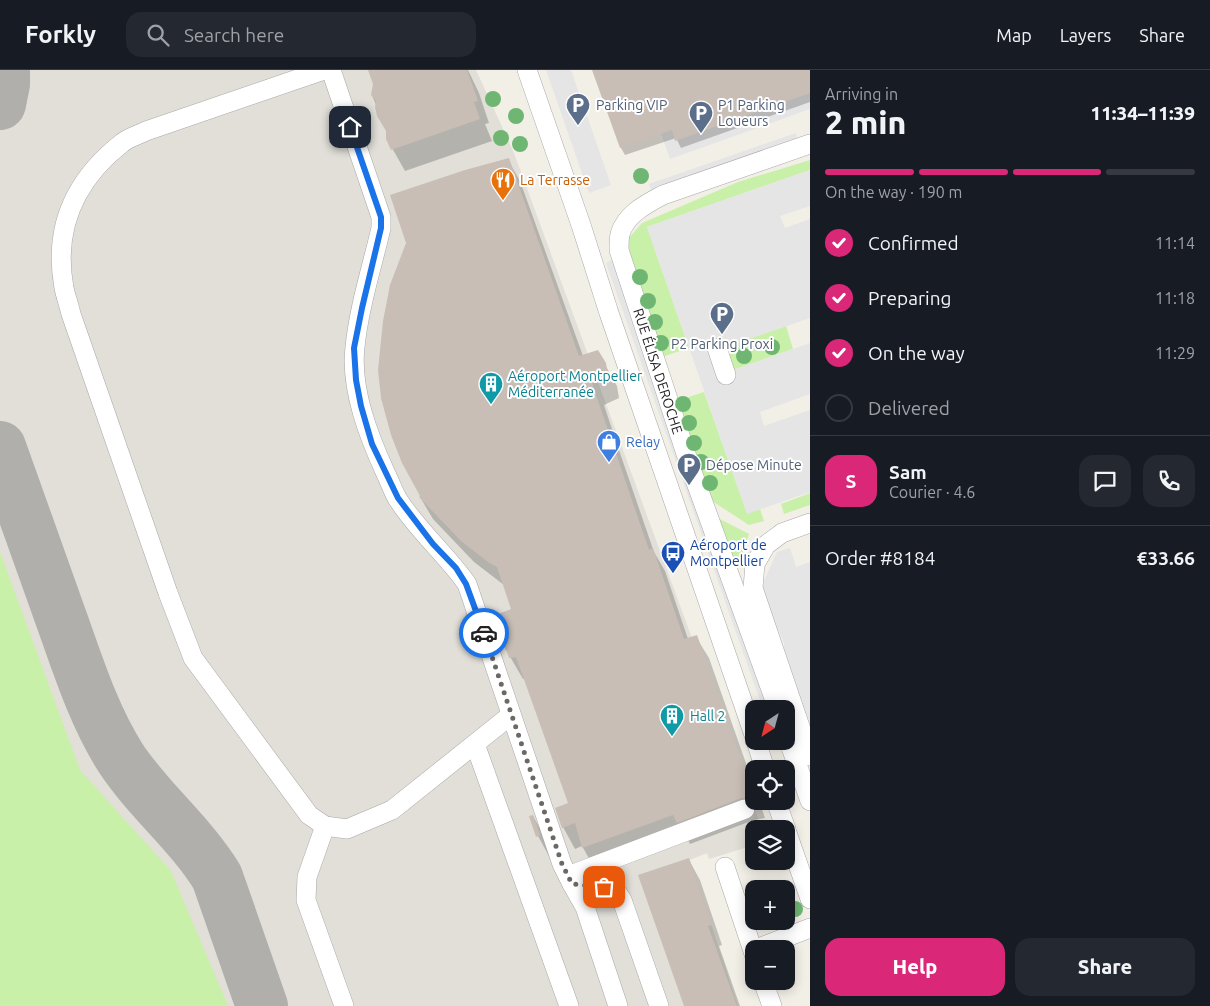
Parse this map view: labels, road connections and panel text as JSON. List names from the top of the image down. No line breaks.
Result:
{"streets":{"street":["RUE ÉLISA DEROCHE"]},"places":{"parking":["Parking VIP","P1 Parking Loueurs","P2 Parking Proxi","Dépose Minute"],"restaurant":["La Terrasse"],"building":["Aéroport Montpellier Méditerranée","Hall 2"],"shop":["Relay"],"bus stop":["Aéroport de Montpellier"]},"north":"bottom left","page":{"header":"Forkly","search":"Search here","nav":["Map","Layers","Share"],"heading":["2 min","Arriving in","11:34–11:39"],"panel":["Sam","Courier · 4.6","Order #8184","€33.66"],"bar":"On the way · 190 m","list":[["Confirmed","11:14"],["Preparing","11:18"],["On the way","11:29"],"Delivered"],"round":"S","map_buttons":["+","−"],"buttons":["Help","Share"]}}
